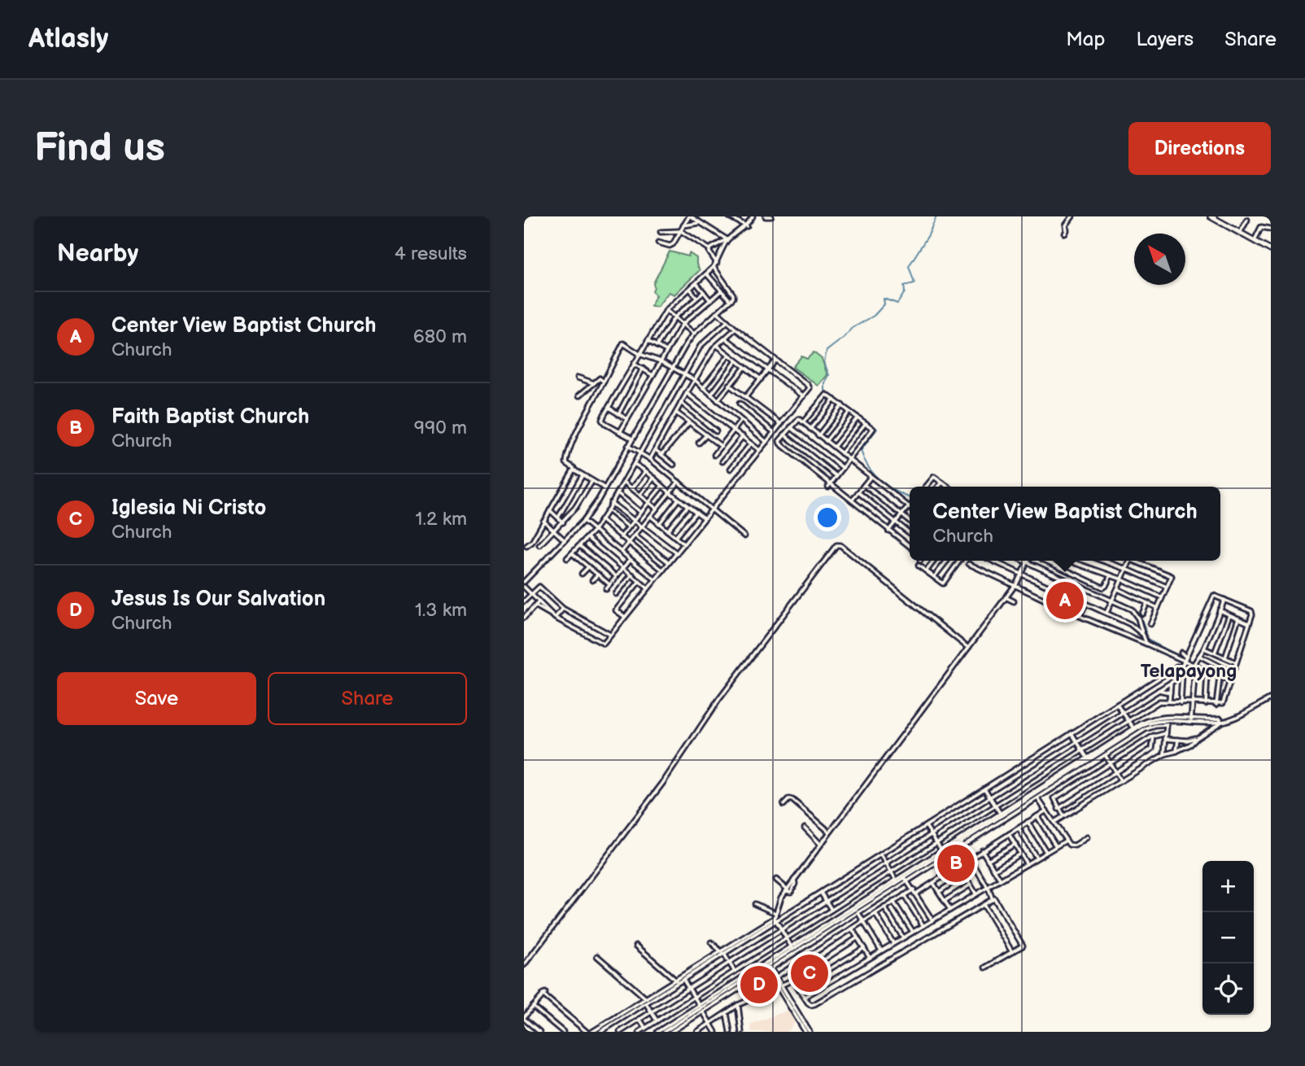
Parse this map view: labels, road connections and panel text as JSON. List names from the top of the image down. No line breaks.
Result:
{"districts":["Telapayong"],"north":"top left","page":{"header":"Atlasly","nav":["Map","Layers","Share"],"buttons":["Directions",["Save","Share"]],"title":"Find us","heading":["Nearby","4 results"],"list":[{"mark":"A","name":"Center View Baptist Church","note":"Church","value":"680 m"},{"mark":"B","name":"Faith Baptist Church","note":"Church","value":"990 m"},{"mark":"C","name":"Iglesia Ni Cristo","note":"Church","value":"1.2 km"},{"mark":"D","name":"Jesus Is Our Salvation","note":"Church","value":"1.3 km"}],"popup":["Center View Baptist Church","Church"],"pins":["A","B","C","D"],"map_buttons":["+","−"]}}
